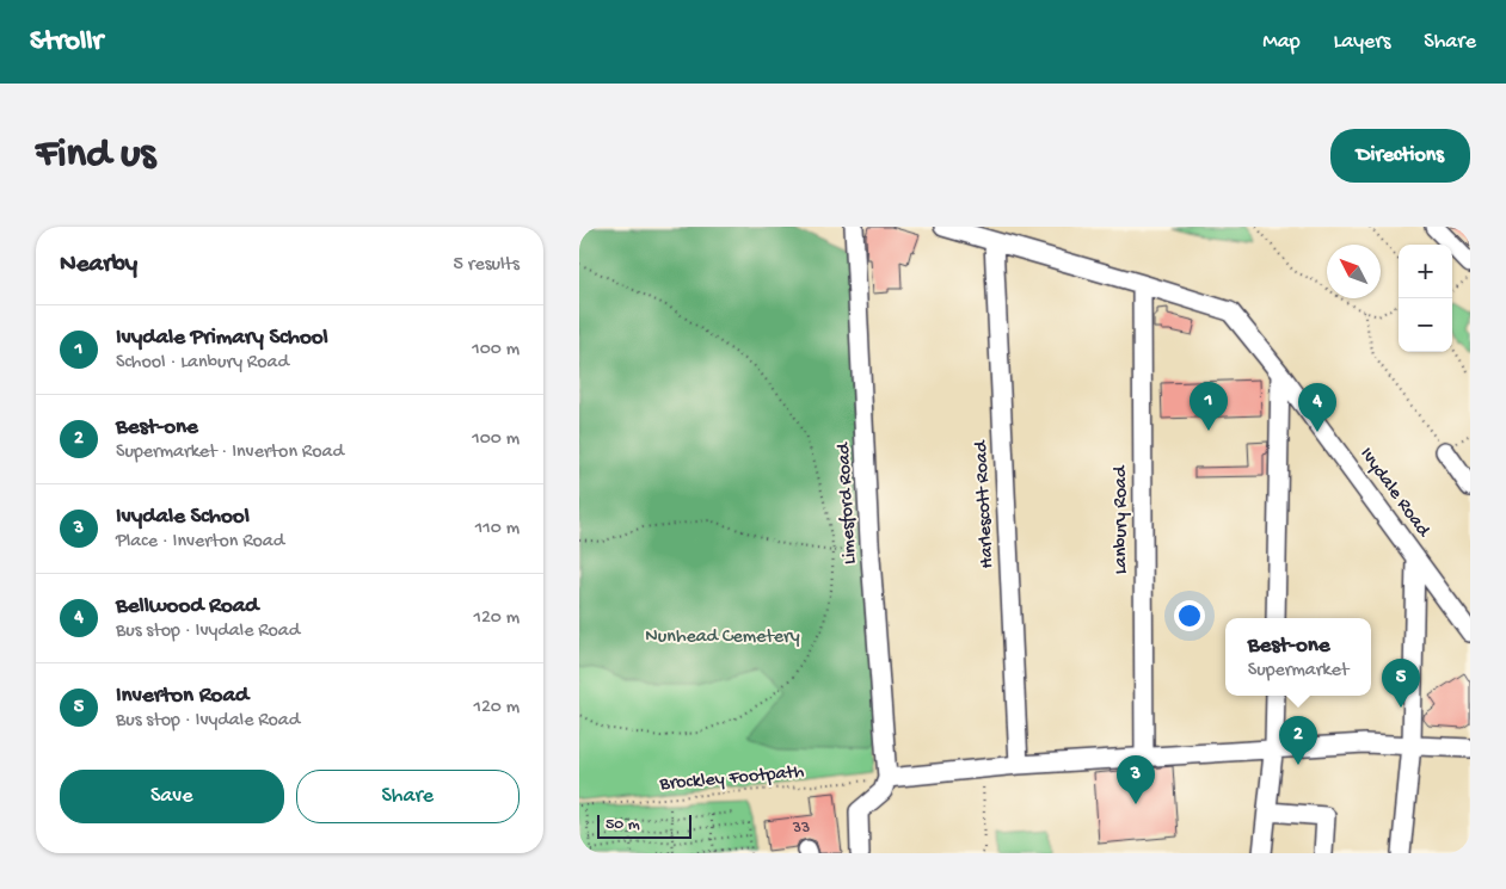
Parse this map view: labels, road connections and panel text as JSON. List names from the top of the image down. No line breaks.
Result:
{"streets":{"street":["Ivydale Road","Limesford Road","Harlescott Road","Lanbury Road"],"path":["Brockley Footpath"]},"crossings":[["Ivydale Road","Harlescott Road"],["Ivydale Road","Lanbury Road"],["Limesford Road","Brockley Footpath"]],"parks":["Nunhead Cemetery"],"house_numbers":["33"],"scale_bar":"50 m","north":"top left","page":{"header":"Strollr","nav":["Map","Layers","Share"],"buttons":["Directions",["Save","Share"]],"title":"Find us","heading":["Nearby","5 results"],"map_buttons":["+","−"],"list":[{"mark":"1","name":"Ivydale Primary School","note":"School · Lanbury Road","value":"100 m"},{"mark":"2","name":"Best-one","note":"Supermarket · Inverton Road","value":"100 m"},{"mark":"3","name":"Ivydale School","note":"Place · Inverton Road","value":"110 m"},{"mark":"4","name":"Bellwood Road","note":"Bus stop · Ivydale Road","value":"120 m"},{"mark":"5","name":"Inverton Road","note":"Bus stop · Ivydale Road","value":"120 m"}],"pins":["1","4","5","2","3"],"popup":["Best-one","Supermarket"],"scale":"50 m"}}
